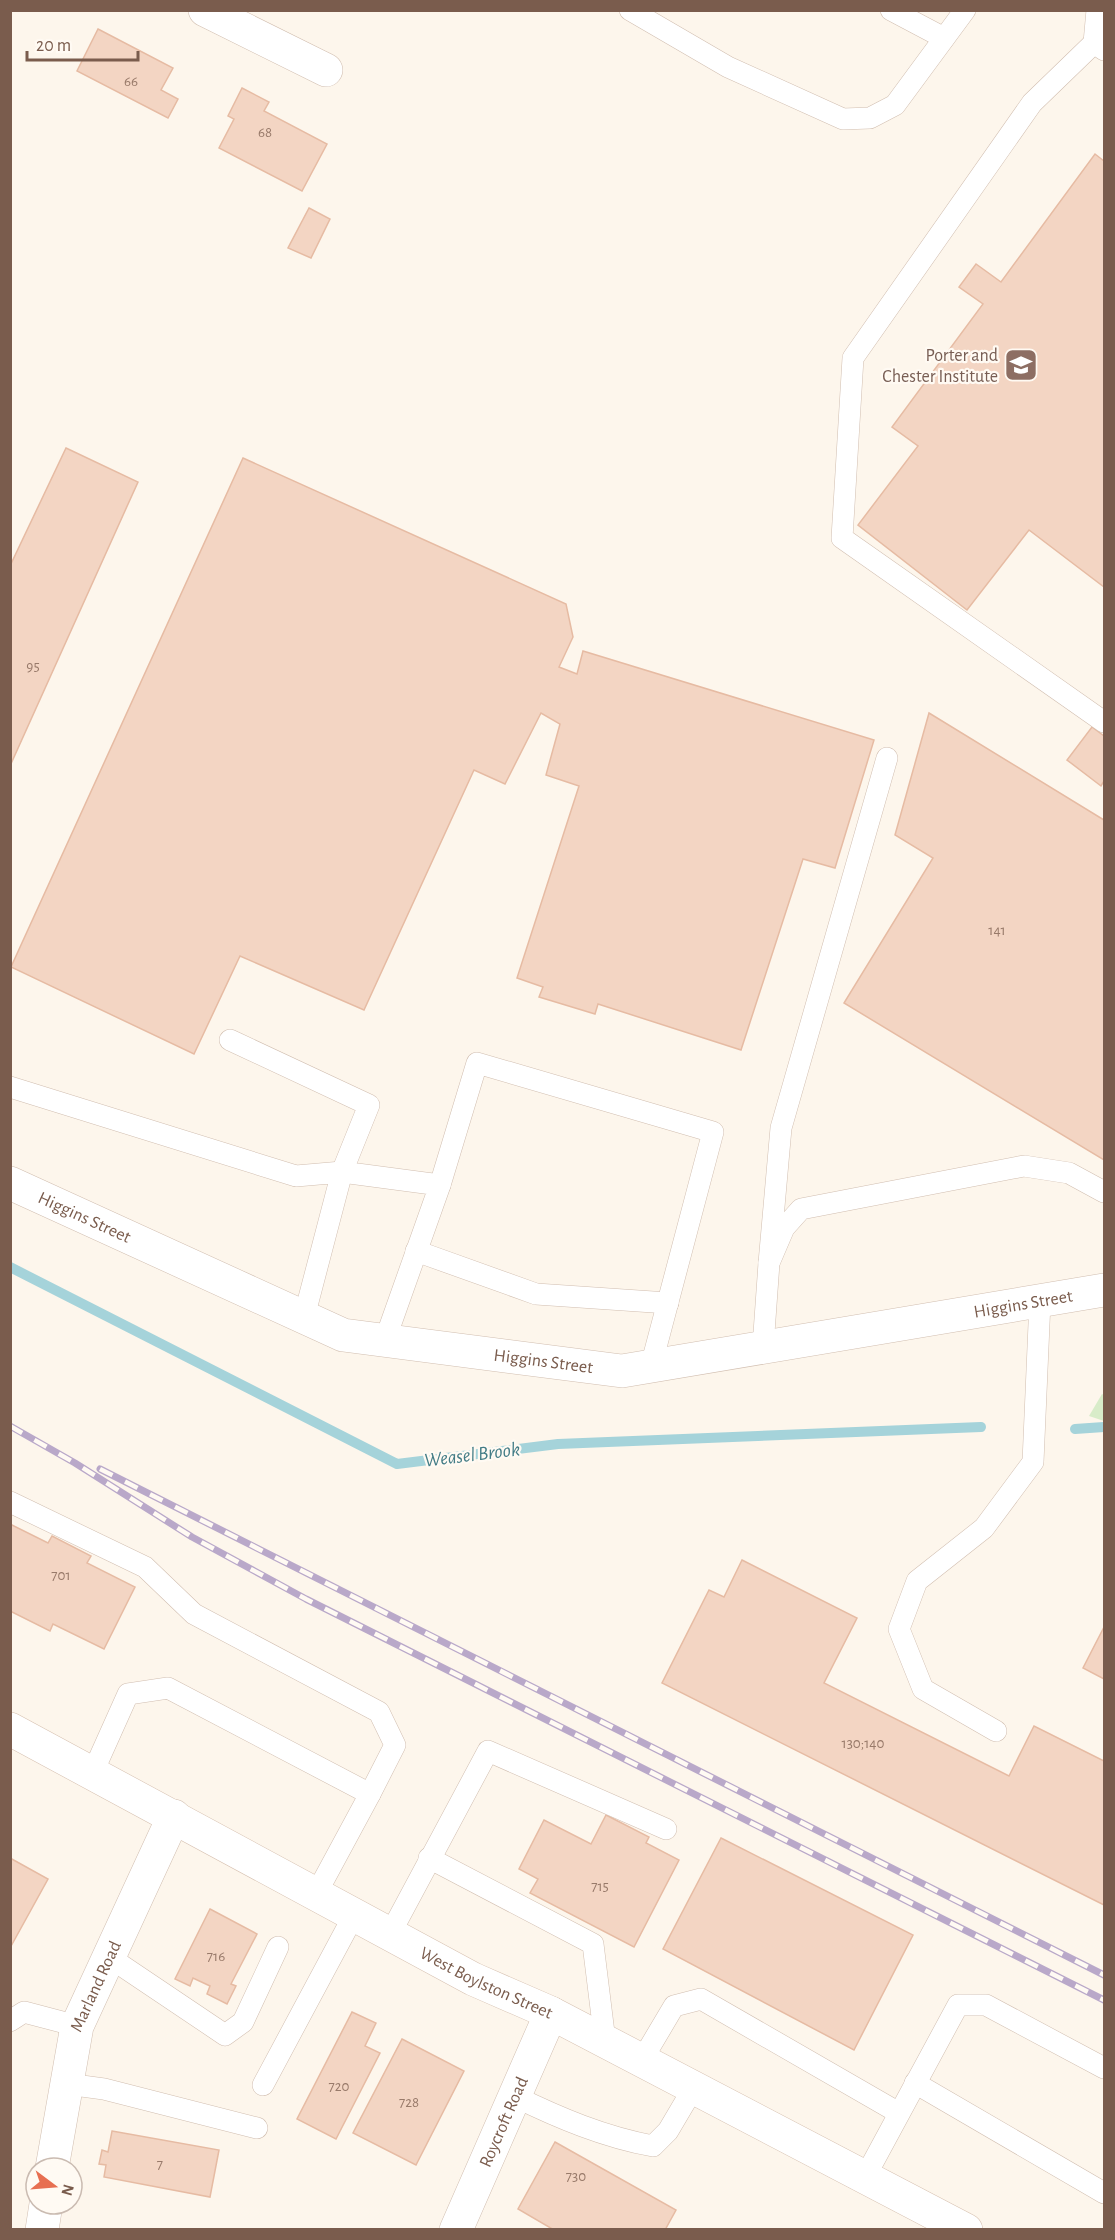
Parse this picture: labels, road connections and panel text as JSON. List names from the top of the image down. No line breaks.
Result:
{"streets":{"street":["Higgins Street","West Boylston Street","Marland Road","Roycroft Road"]},"crossings":[["West Boylston Street","Marland Road"],["West Boylston Street","Roycroft Road"]],"water":["Weasel Brook"],"places":{"school or university":["Porter and Chester Institute"]},"house_numbers":["66","68","95","141","701","130;140","715","716","720","728","7","730"],"scale_bar":"20 m","north":"right"}
